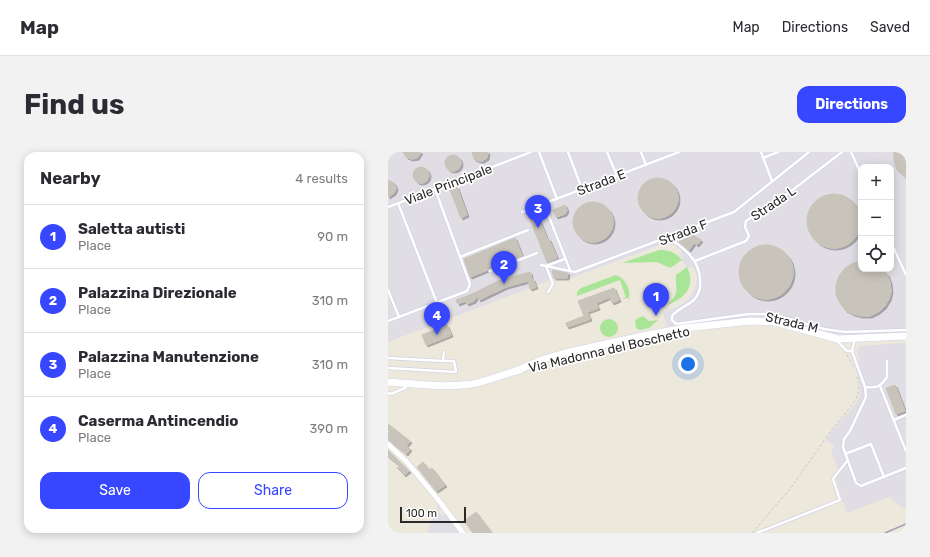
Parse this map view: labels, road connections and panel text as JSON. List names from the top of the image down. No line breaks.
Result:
{"streets":{"main road":["Via Madonna del Boschetto"],"lane":["Strada E","Viale Principale","Strada L","Strada F","Strada M"]},"crossings":[["Strada L","Strada M"]],"scale_bar":"100 m","page":{"header":"Map","nav":["Map","Directions","Saved"],"buttons":["Directions",["Save","Share"]],"title":"Find us","heading":["Nearby","4 results"],"map_buttons":["+","−"],"pins":["3","2","1","4"],"list":[{"mark":"1","name":"Saletta autisti","note":"Place","value":"90 m"},{"mark":"2","name":"Palazzina Direzionale","note":"Place","value":"310 m"},{"mark":"3","name":"Palazzina Manutenzione","note":"Place","value":"310 m"},{"mark":"4","name":"Caserma Antincendio","note":"Place","value":"390 m"}],"scale":"100 m"}}
